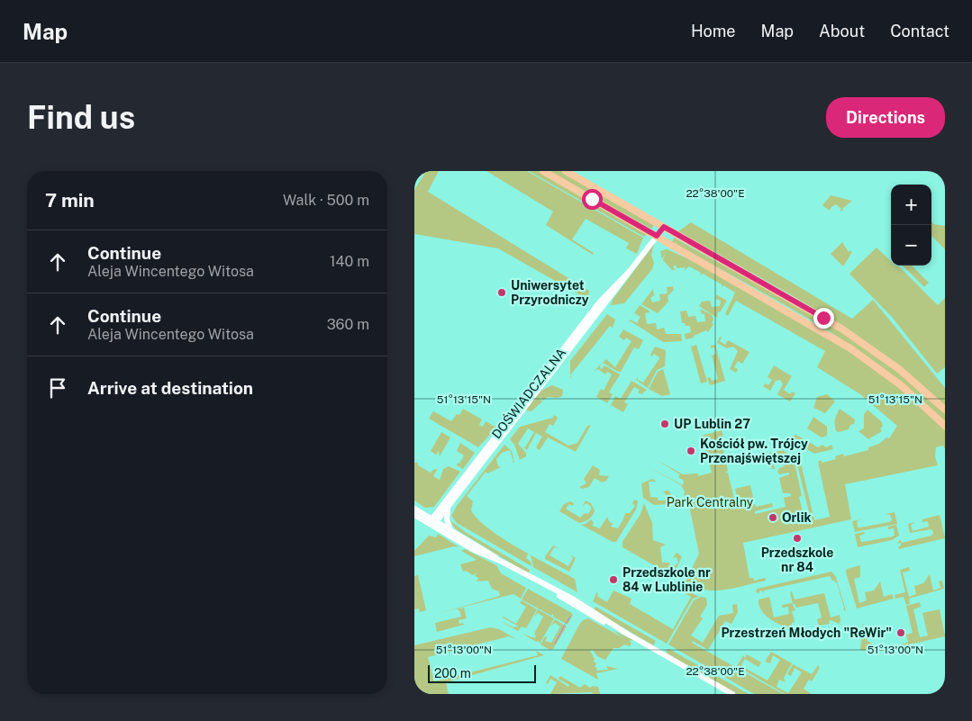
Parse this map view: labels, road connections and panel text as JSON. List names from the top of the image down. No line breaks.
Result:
{"streets":{"street":["DOŚWIADCZALNA"]},"parks":["Park Centralny"],"places":["Uniwersytet Przyrodniczy","UP Lublin 27","Kościół pw. Trójcy Przenajświętszej","Orlik","Przedszkole nr 84","Przedszkole nr 84 w Lublinie","Przestrzeń Młodych \"ReWir\""],"scale_bar":"200 m","page":{"header":"Map","nav":["Home","Map","About","Contact"],"buttons":"Directions","title":"Find us","heading":["7 min","Walk · 500 m"],"map_buttons":["+","−"],"list":[["Continue","Aleja Wincentego Witosa","140 m"],["Continue","Aleja Wincentego Witosa","360 m"],"Arrive at destination"],"scale":"200 m"},"coordinates":["22°38'00\"E","51°13'15\"N","51°13'00\"N"]}
